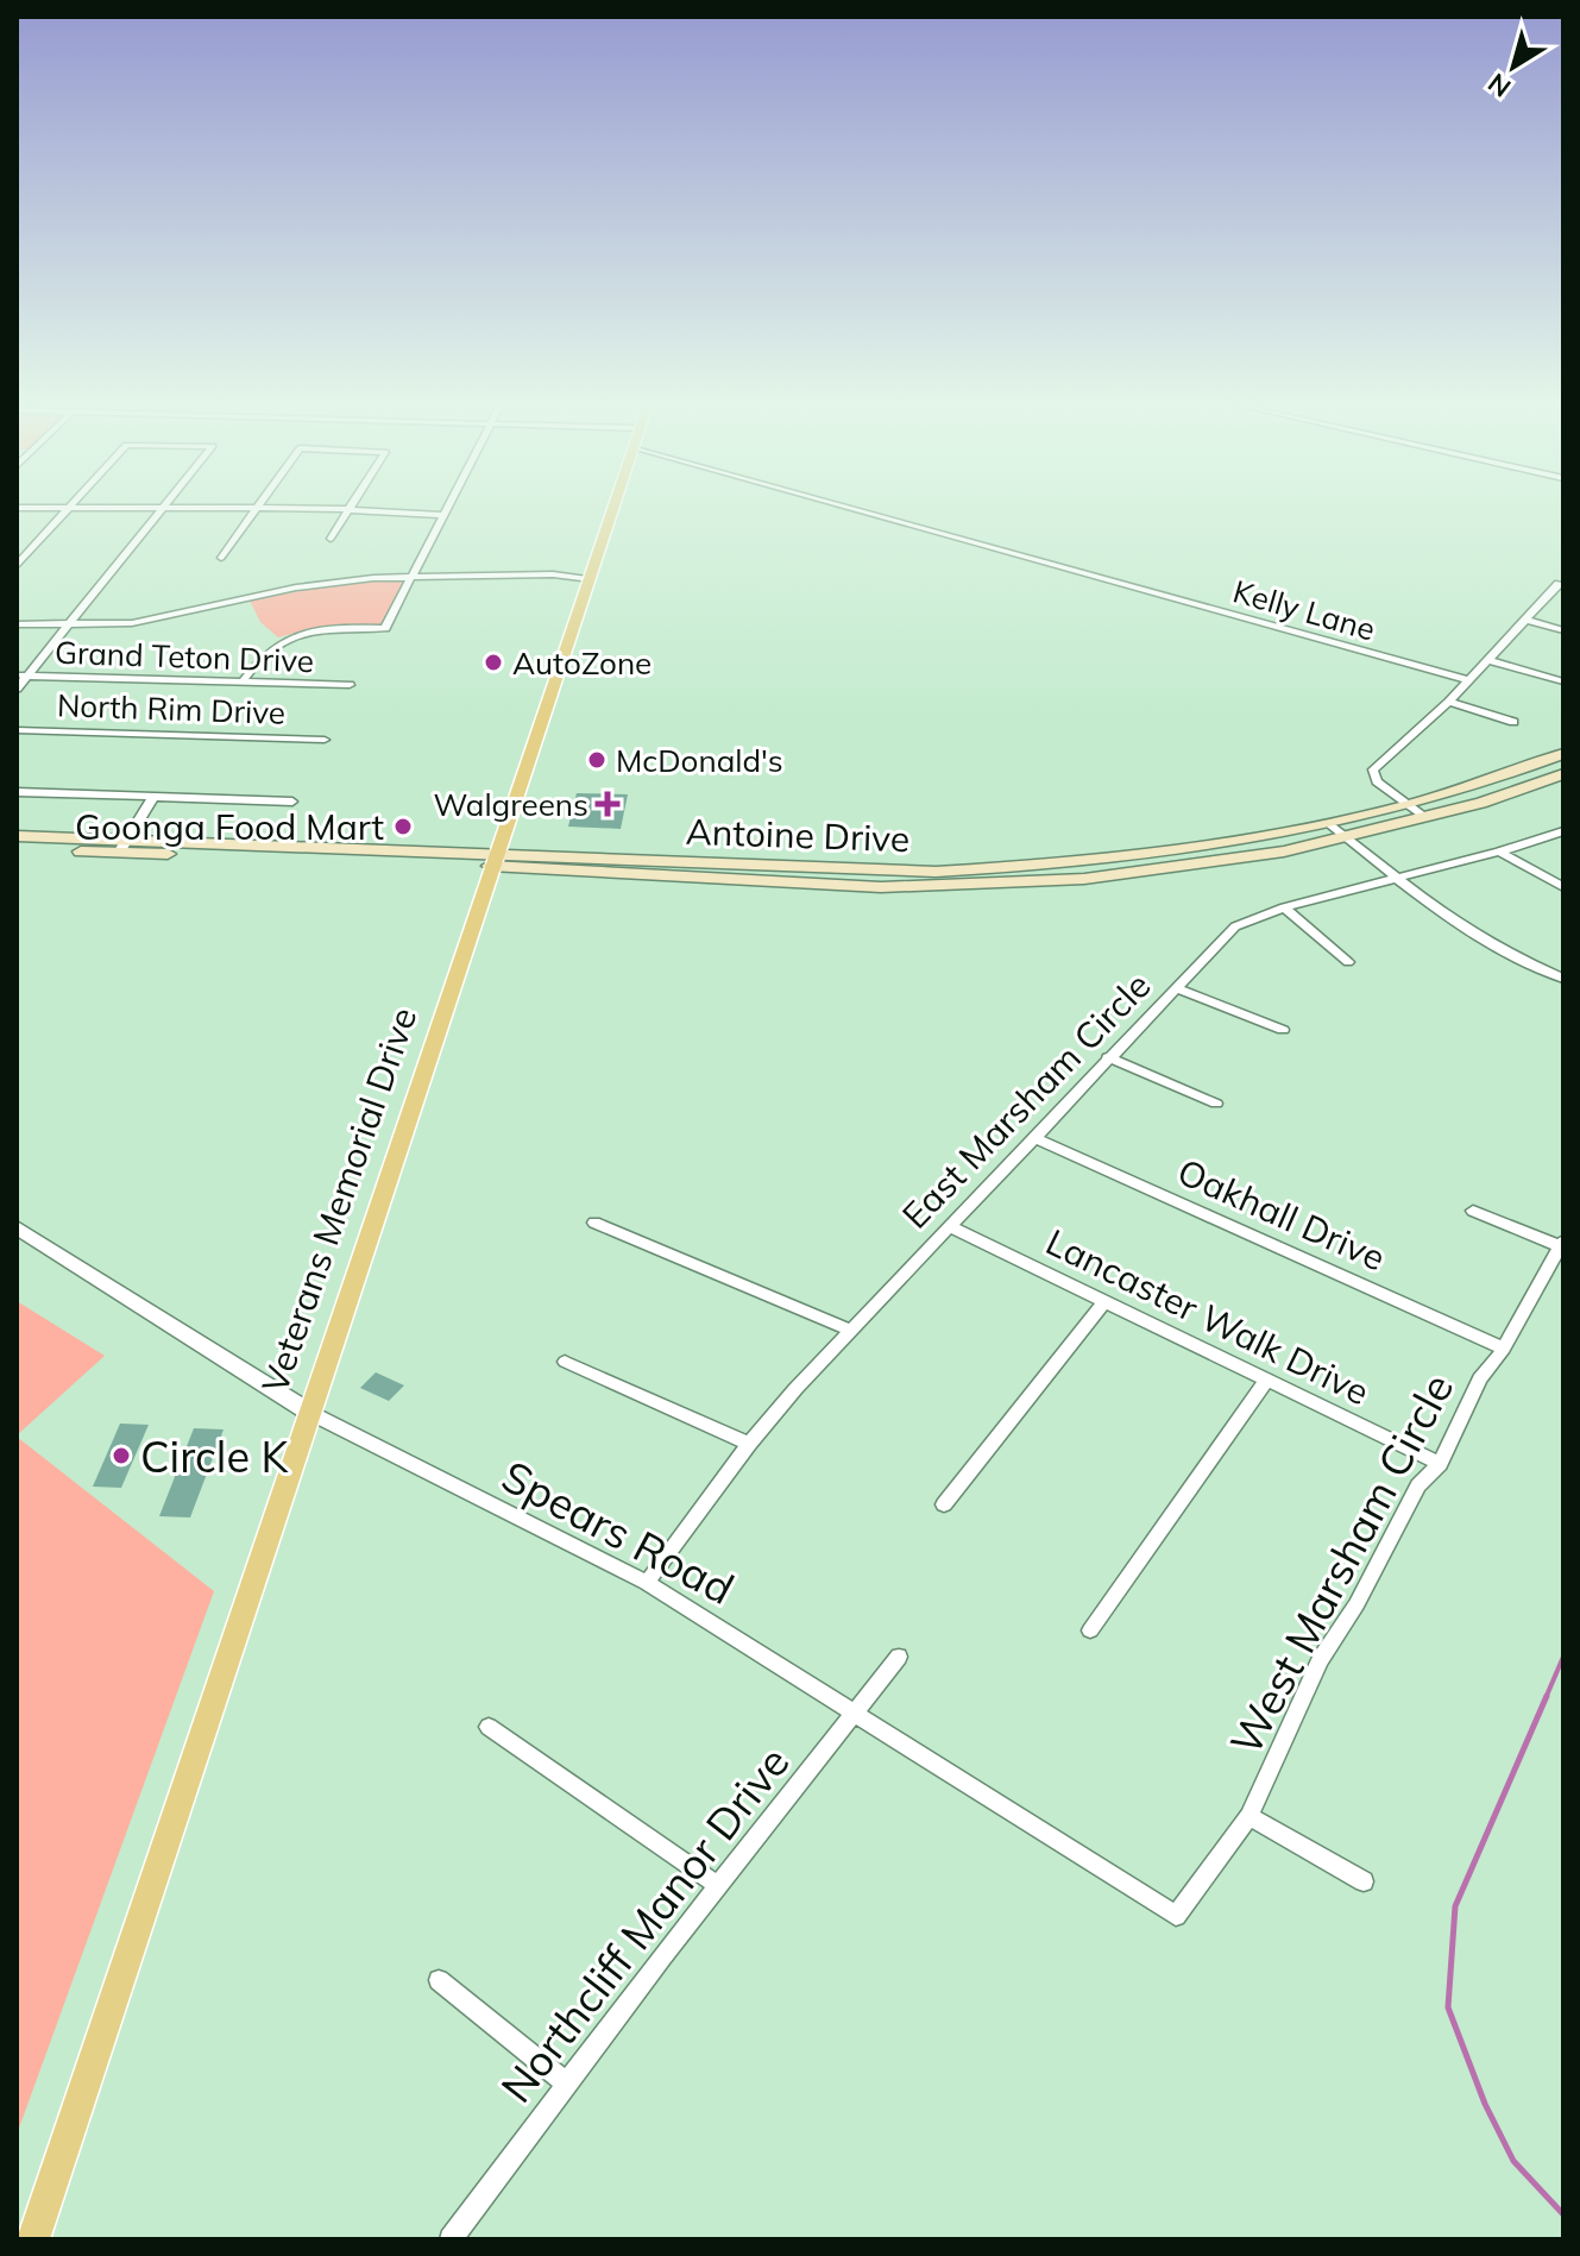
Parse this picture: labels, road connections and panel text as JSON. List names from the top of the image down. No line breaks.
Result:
{"streets":{"main road":["Antoine Drive","Veterans Memorial Drive"],"street":["Kelly Lane","Grand Teton Drive","North Rim Drive","East Marsham Circle","Oakhall Drive","Lancaster Walk Drive","Spears Road","West Marsham Circle","Northcliff Manor Drive"]},"crossings":[["Antoine Drive","Veterans Memorial Drive"],["East Marsham Circle","Oakhall Drive"],["East Marsham Circle","Lancaster Walk Drive"],["East Marsham Circle","Spears Road"],["Veterans Memorial Drive","Spears Road"],["Oakhall Drive","West Marsham Circle"],["Lancaster Walk Drive","West Marsham Circle"],["Spears Road","West Marsham Circle"],["Spears Road","Northcliff Manor Drive"]],"places":{"other":["AutoZone","McDonald's","Goonga Food Mart","Circle K"],"health":["Walgreens"]},"north":"bottom left"}
